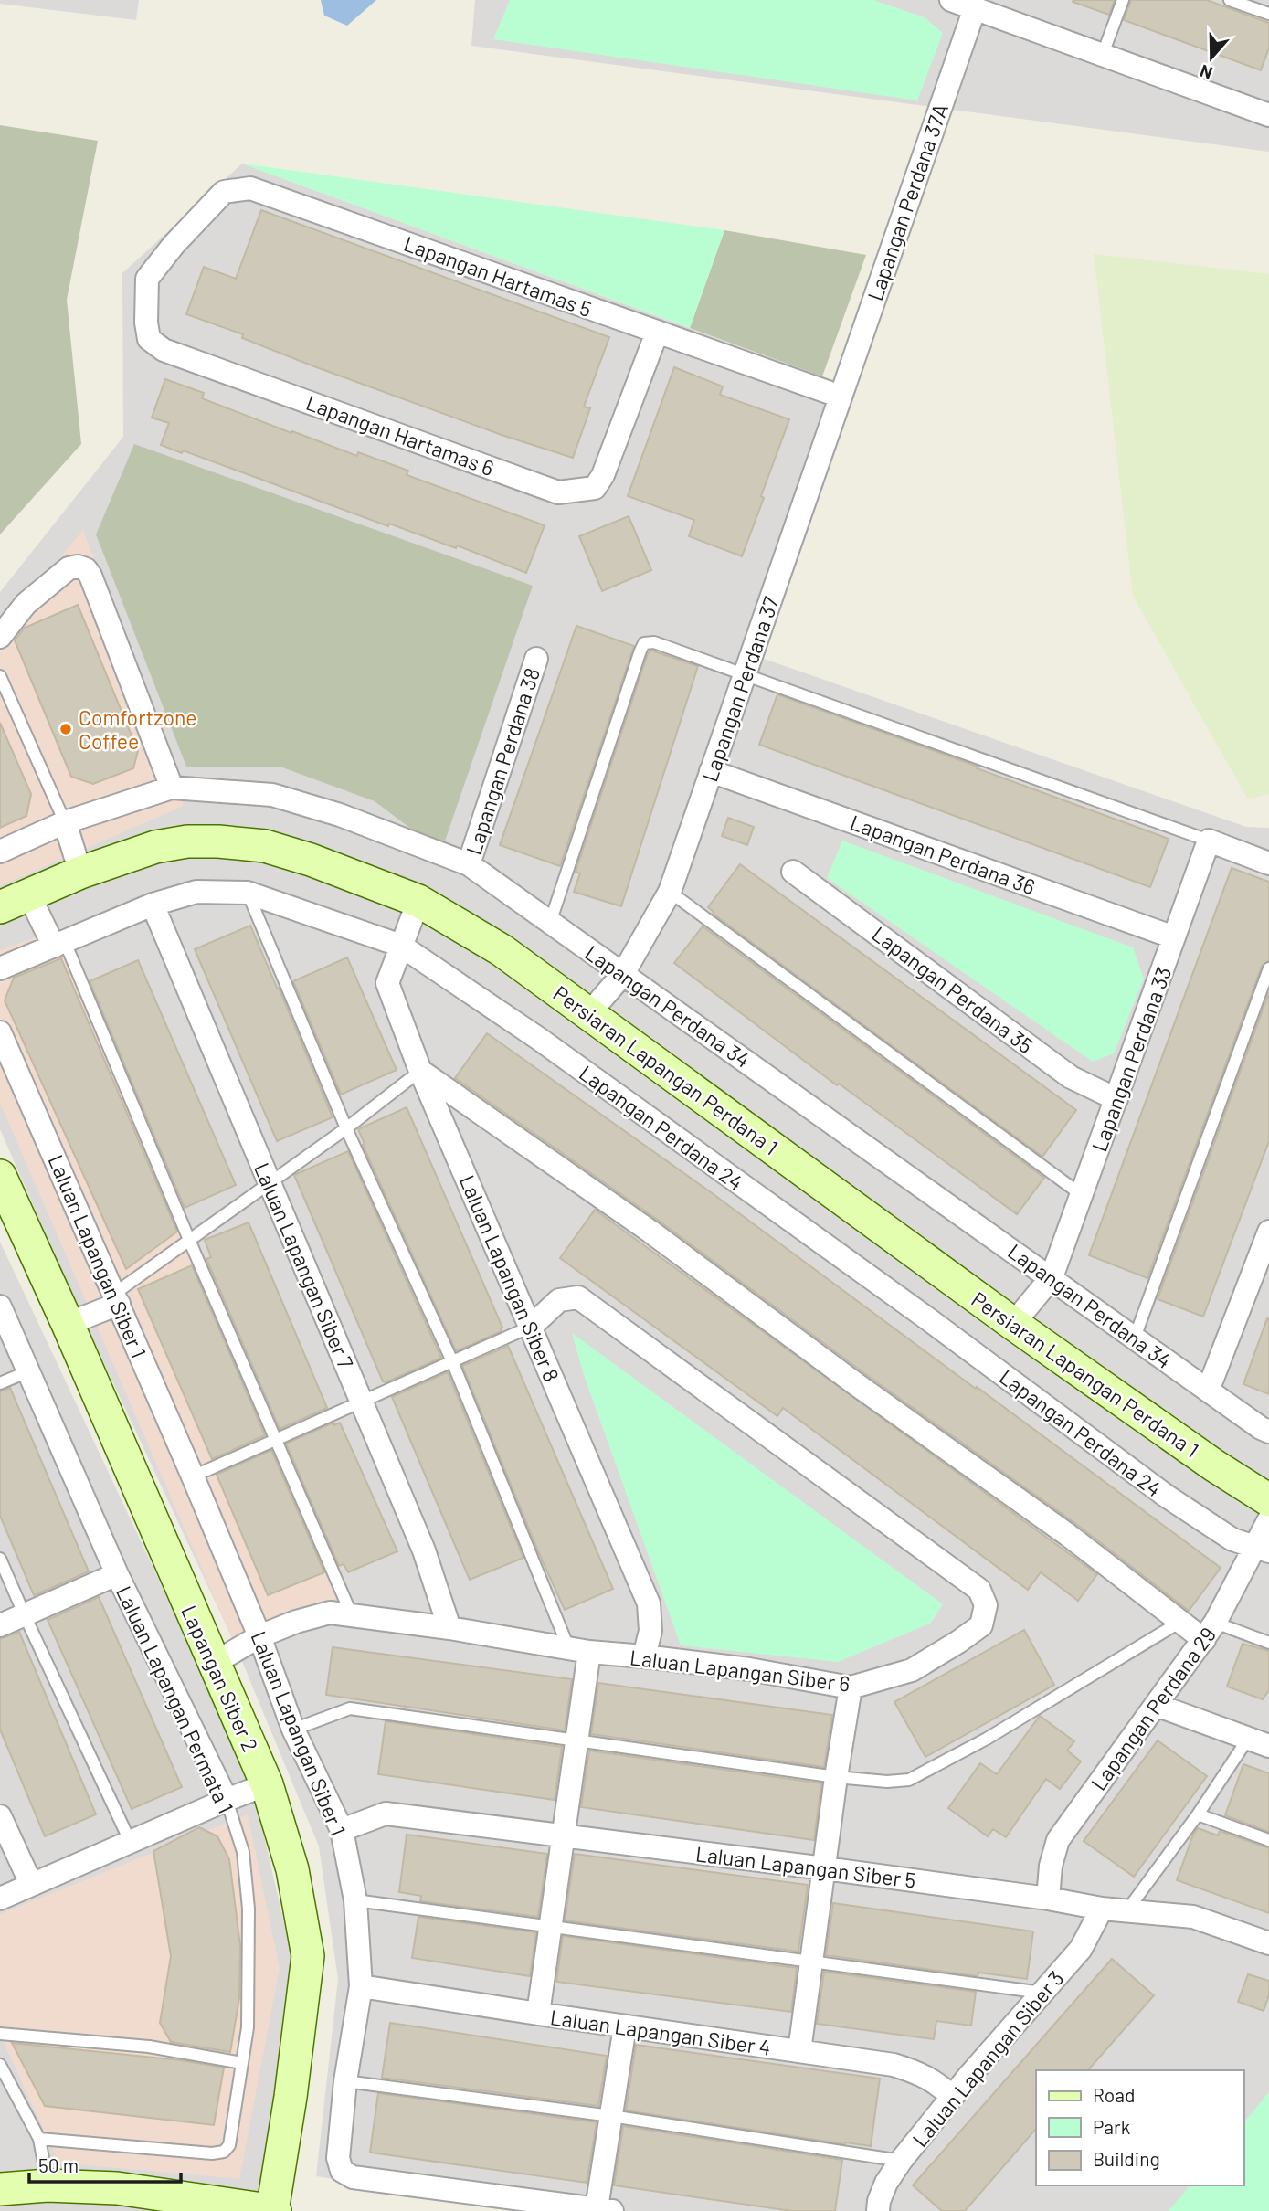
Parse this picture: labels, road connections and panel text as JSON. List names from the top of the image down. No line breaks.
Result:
{"streets":{"street":["Lapangan Perdana 37A","Lapangan Hartamas 5","Lapangan Hartamas 6","Lapangan Perdana 37","Lapangan Perdana 38","Lapangan Perdana 36","Lapangan Perdana 35","Lapangan Perdana 34","Lapangan Perdana 33","Persiaran Lapangan Perdana 1","Lapangan Perdana 24","Laluan Lapangan Siber 1","Laluan Lapangan Siber 7","Laluan Lapangan Siber 8","Laluan Lapangan Siber 6","Lapangan Siber 2","Laluan Lapangan Permata 1","Lapangan Perdana 29","Laluan Lapangan Siber 5","Laluan Lapangan Siber 4","Laluan Lapangan Siber 3"]},"crossings":[["Lapangan Perdana 37A","Lapangan Hartamas 5"],["Lapangan Perdana 37A","Lapangan Perdana 37"],["Lapangan Hartamas 5","Lapangan Hartamas 6"],["Lapangan Hartamas 5","Lapangan Perdana 37"],["Lapangan Perdana 37","Lapangan Perdana 36"],["Lapangan Perdana 37","Lapangan Perdana 34"],["Lapangan Perdana 37","Persiaran Lapangan Perdana 1"],["Lapangan Perdana 38","Lapangan Perdana 34"],["Lapangan Perdana 36","Lapangan Perdana 33"],["Lapangan Perdana 35","Lapangan Perdana 33"],["Lapangan Perdana 34","Lapangan Perdana 33"],["Lapangan Perdana 33","Persiaran Lapangan Perdana 1"],["Persiaran Lapangan Perdana 1","Laluan Lapangan Siber 8"],["Lapangan Perdana 24","Laluan Lapangan Siber 7"],["Lapangan Perdana 24","Laluan Lapangan Siber 8"],["Lapangan Perdana 24","Lapangan Perdana 29"],["Laluan Lapangan Siber 1","Laluan Lapangan Siber 6"],["Laluan Lapangan Siber 1","Laluan Lapangan Siber 5"],["Laluan Lapangan Siber 1","Laluan Lapangan Siber 4"],["Laluan Lapangan Siber 7","Laluan Lapangan Siber 6"],["Laluan Lapangan Siber 8","Laluan Lapangan Siber 6"],["Laluan Lapangan Siber 6","Lapangan Siber 2"],["Lapangan Perdana 29","Laluan Lapangan Siber 5"],["Laluan Lapangan Siber 5","Laluan Lapangan Siber 3"],["Laluan Lapangan Siber 4","Laluan Lapangan Siber 3"]],"places":["Comfortzone Coffee"],"legend":["Road","Park","Building"],"scale_bar":"50 m","north":"bottom"}
